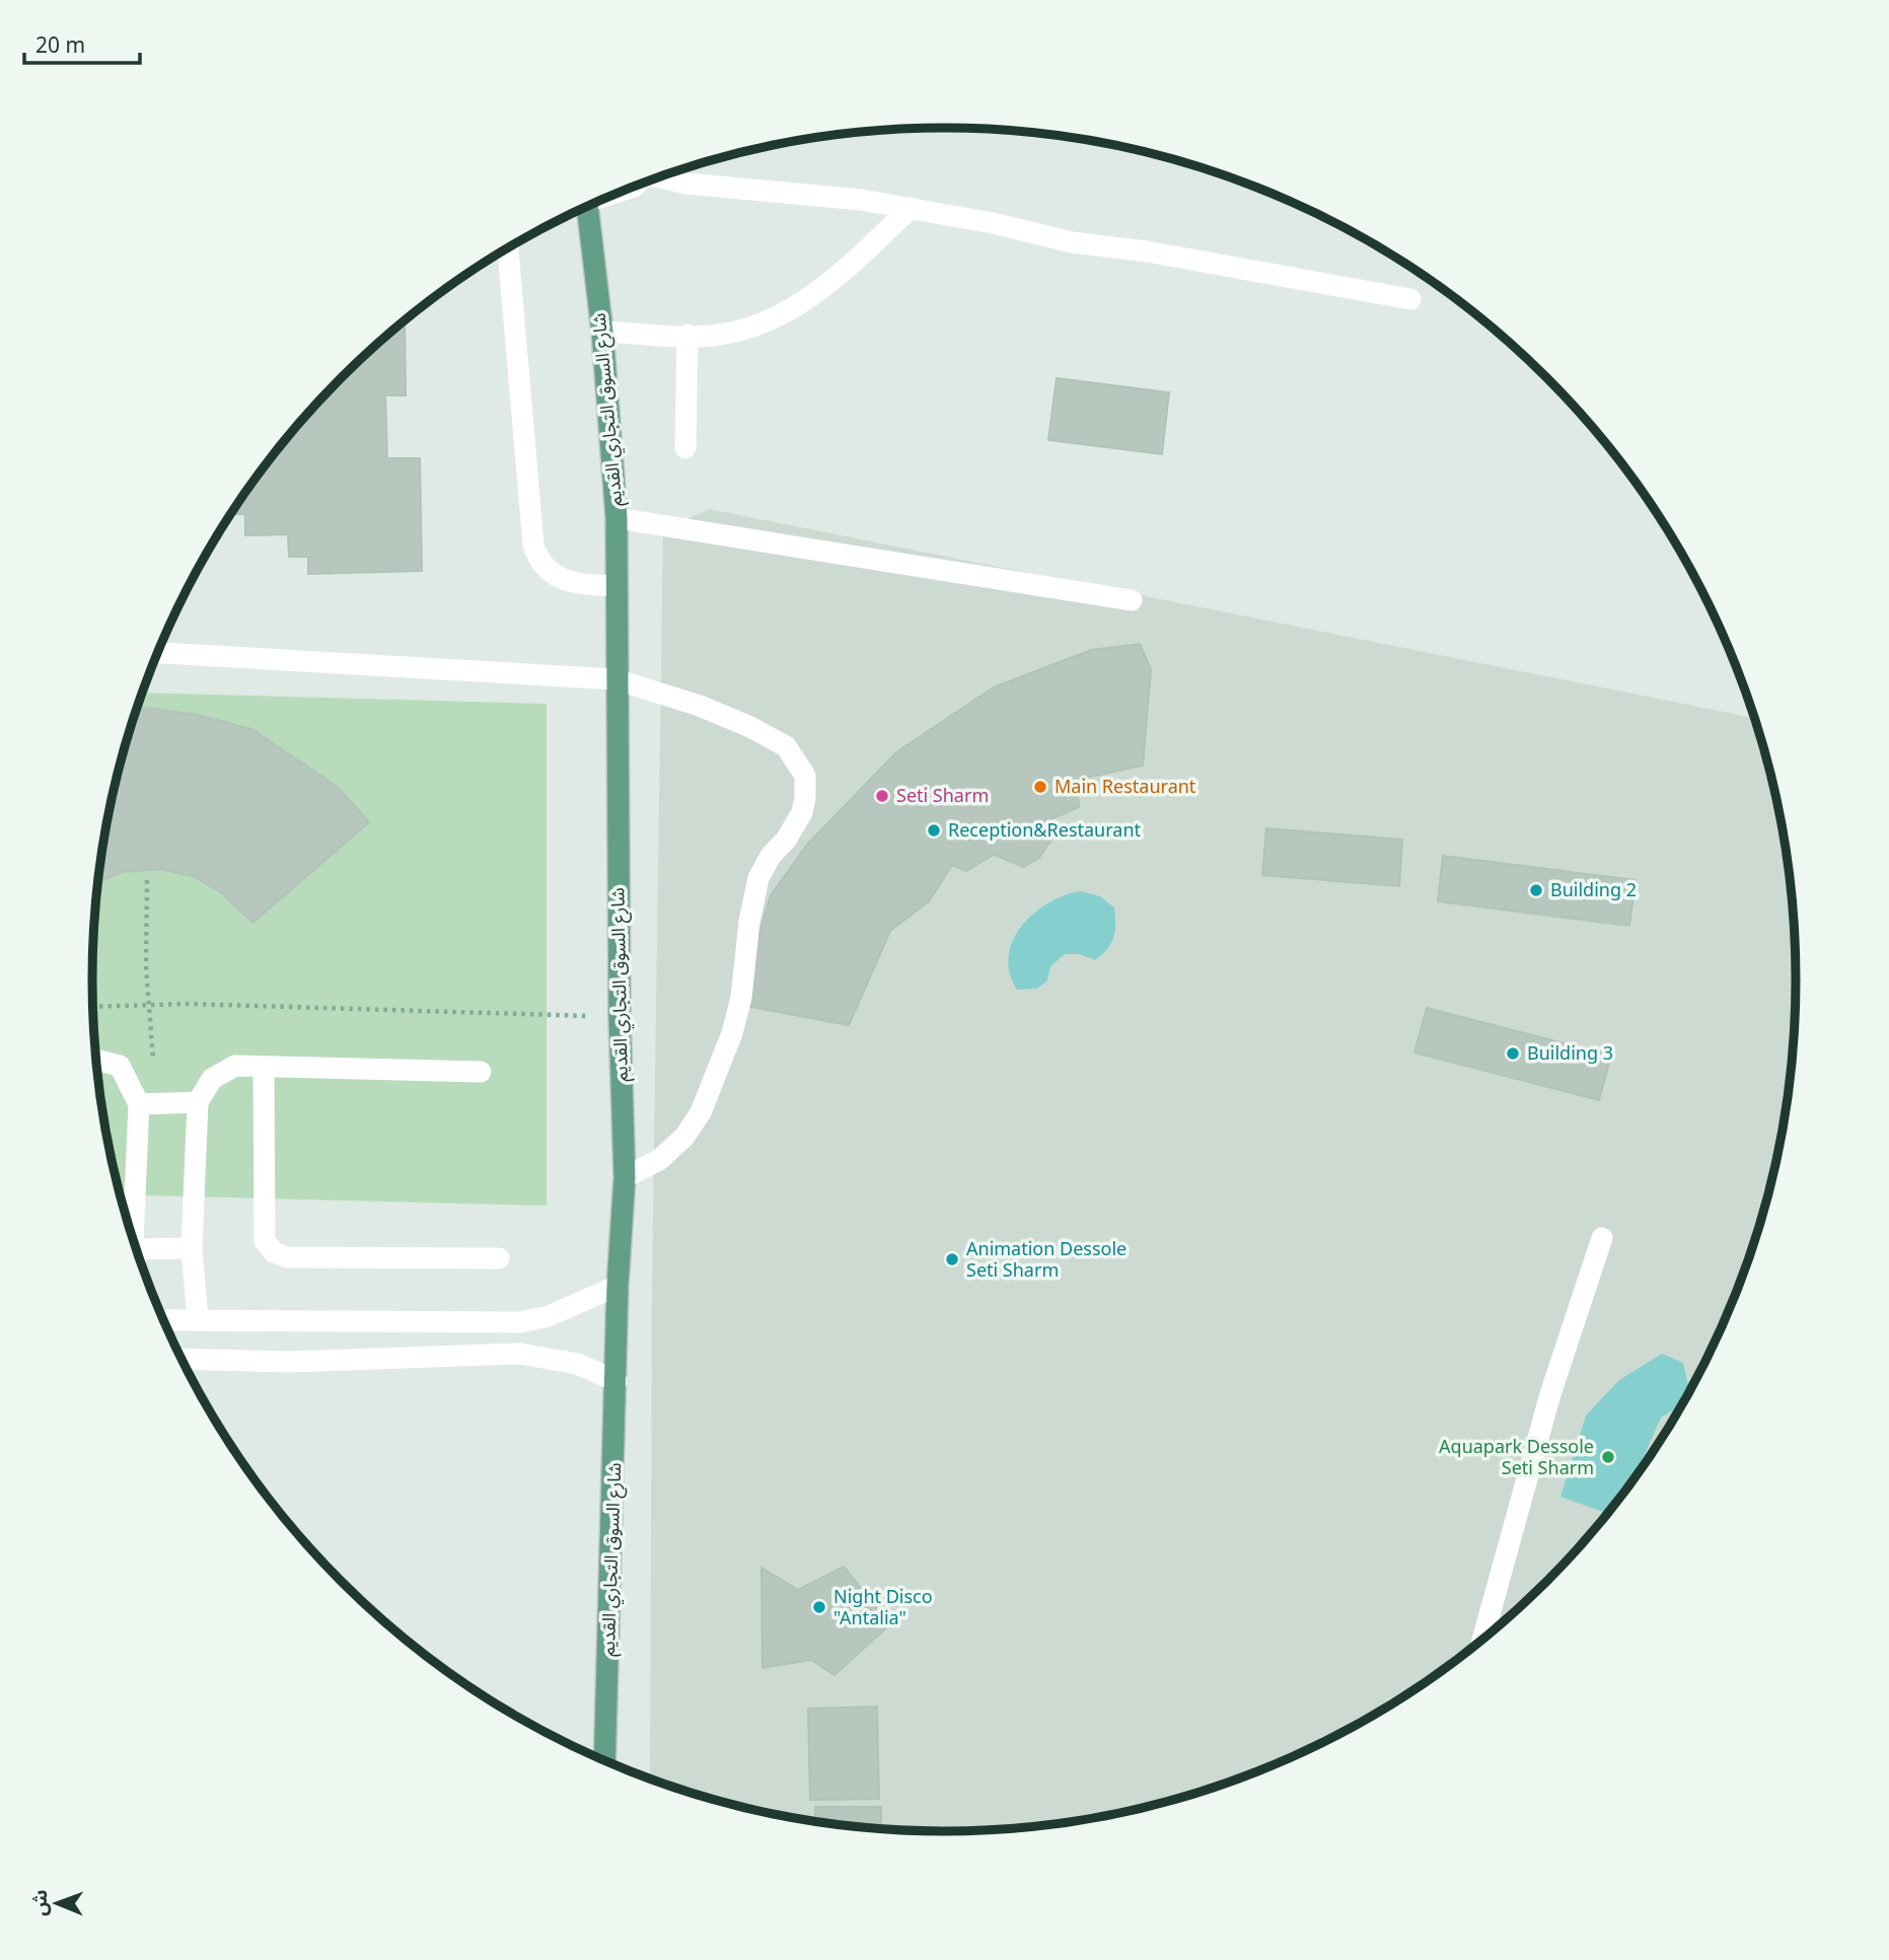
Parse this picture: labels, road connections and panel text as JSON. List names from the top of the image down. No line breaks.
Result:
{"streets":{"main road":["شارع السوق التجاري القديم"]},"places":["Main Restaurant","Seti Sharm","Reception&Restaurant","Building 2","Building 3","Animation Dessole Seti Sharm","Aquapark Dessole Seti Sharm","Night Disco \"Antalia\""],"scale_bar":"20 m","north":"left"}
